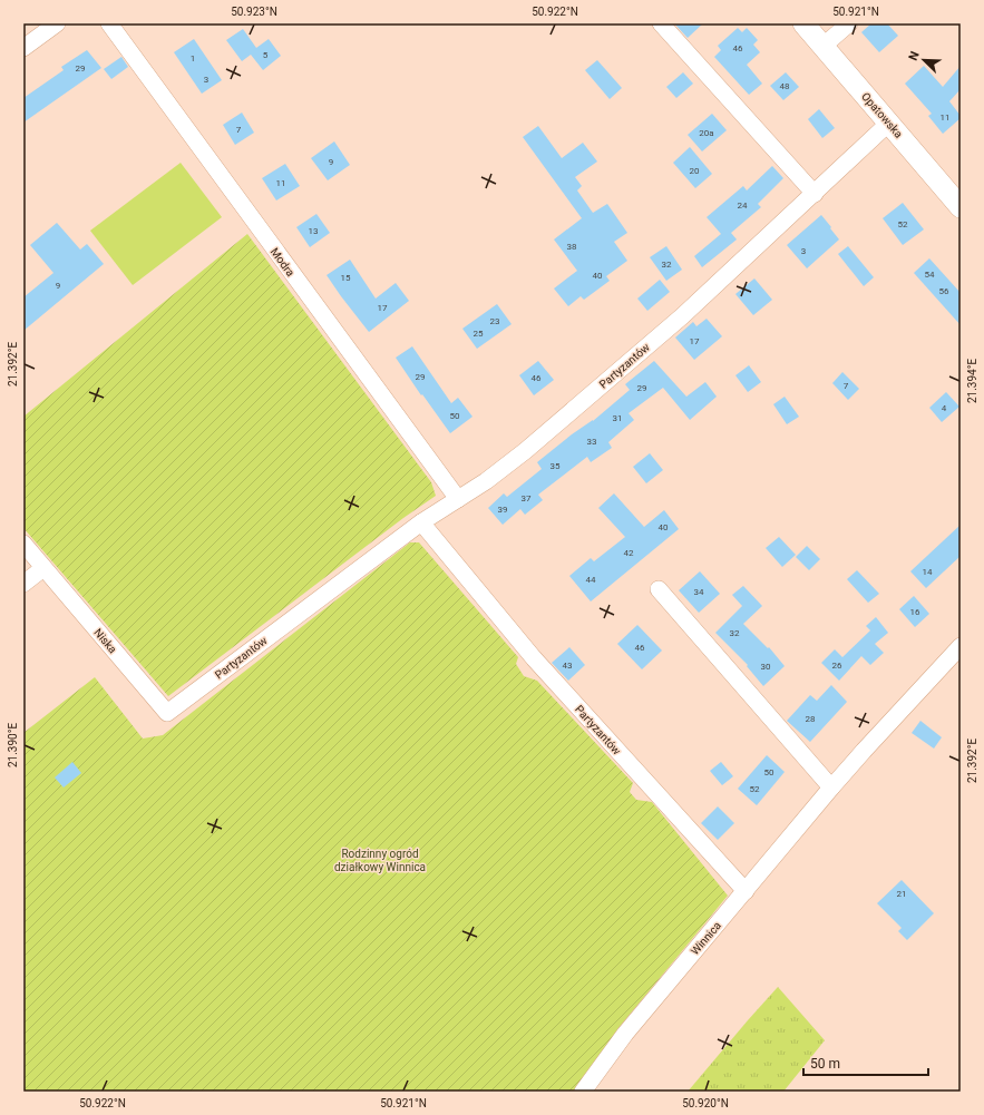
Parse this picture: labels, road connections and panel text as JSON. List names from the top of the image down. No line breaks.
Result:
{"streets":{"street":["Opatowska","Modra","Partyzantów","Niska","Winnica"]},"crossings":[["Opatowska","Partyzantów"],["Modra","Partyzantów"],["Partyzantów","Niska"],["Partyzantów","Winnica"]],"parks":["Rodzinny ogród działkowy Winnica"],"house_numbers":["46","5","1","29","3","48","11","7","20a","9","20","11","24","52","13","38","3","32","54","40","15","9","56","17","23","25","17","29","46","7","29","4","50","31","33","35","37","39","40","42","14","44","34","16","32","46","43","26","30","28","50","52","21"],"scale_bar":"50 m","north":"top left","coordinates":["50.923°N","50.922°N","50.921°N","21.392°E","21.394°E","21.390°E","50.920°N"]}
